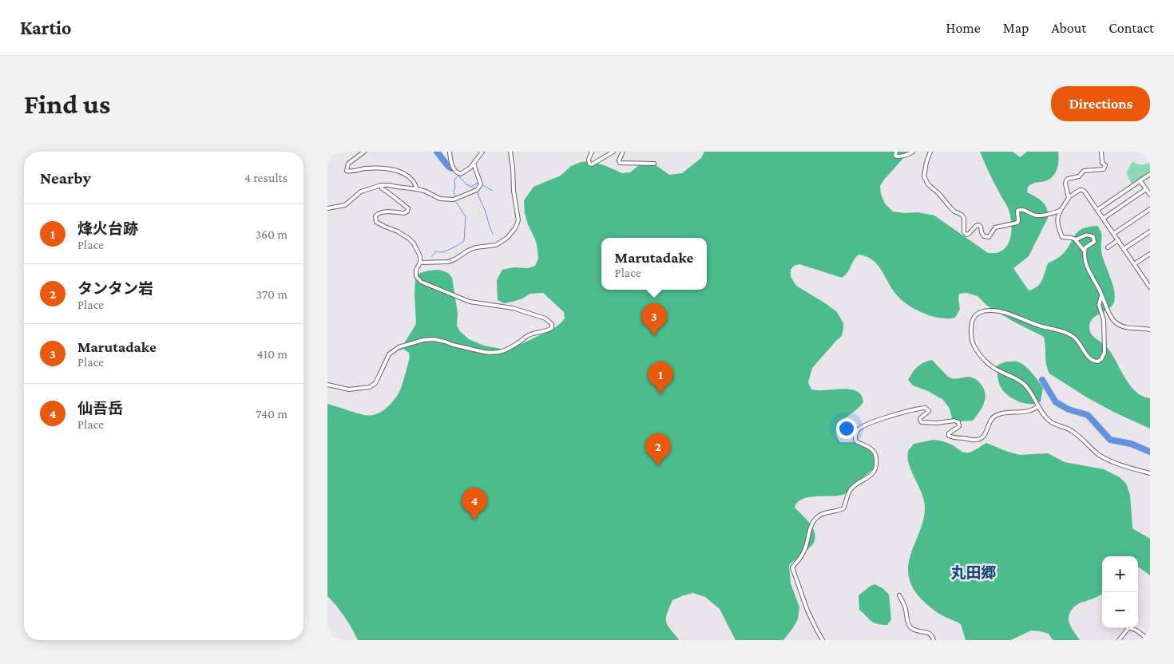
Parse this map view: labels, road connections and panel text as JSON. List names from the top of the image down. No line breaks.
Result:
{"districts":["丸田郷"],"page":{"header":"Kartio","nav":["Home","Map","About","Contact"],"buttons":"Directions","title":"Find us","heading":["Nearby","4 results"],"list":[{"mark":"1","name":"烽火台跡","note":"Place","value":"360 m"},{"mark":"2","name":"タンタン岩","note":"Place","value":"370 m"},{"mark":"3","name":"Marutadake","note":"Place","value":"410 m"},{"mark":"4","name":"仙吾岳","note":"Place","value":"740 m"}],"popup":["Marutadake","Place"],"pins":["3","1","2","4"],"map_buttons":["+","−"]}}
